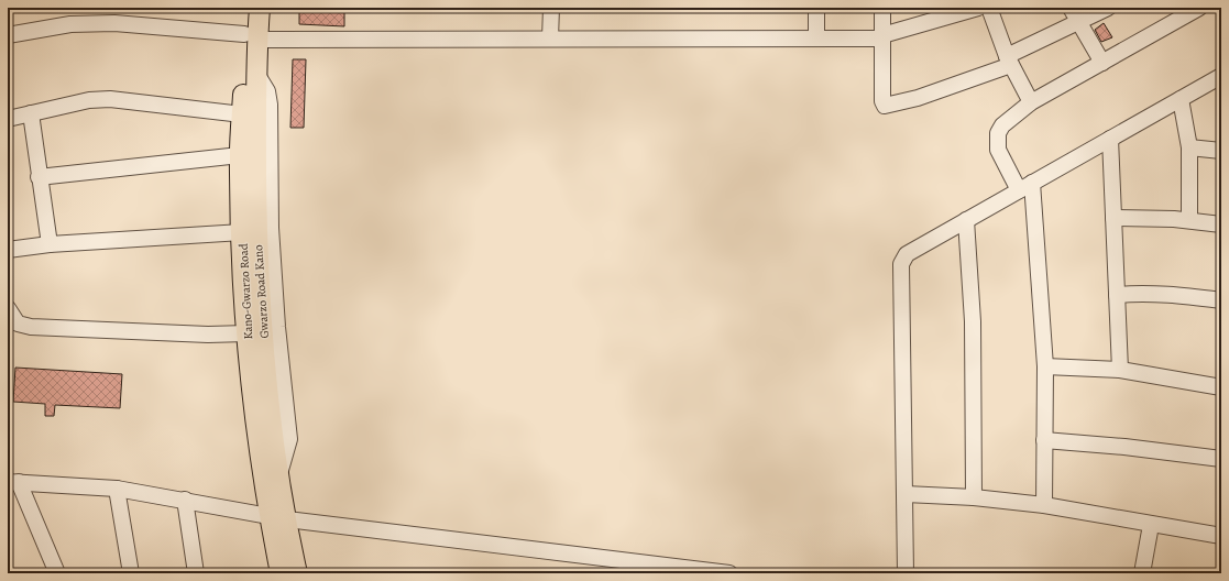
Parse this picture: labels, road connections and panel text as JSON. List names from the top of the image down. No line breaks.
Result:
{"streets":{"main road":["Kano-Gwarzo Road","Gwarzo Road Kano"]},"crossings":[["Kano-Gwarzo Road","Gwarzo Road Kano"]]}
